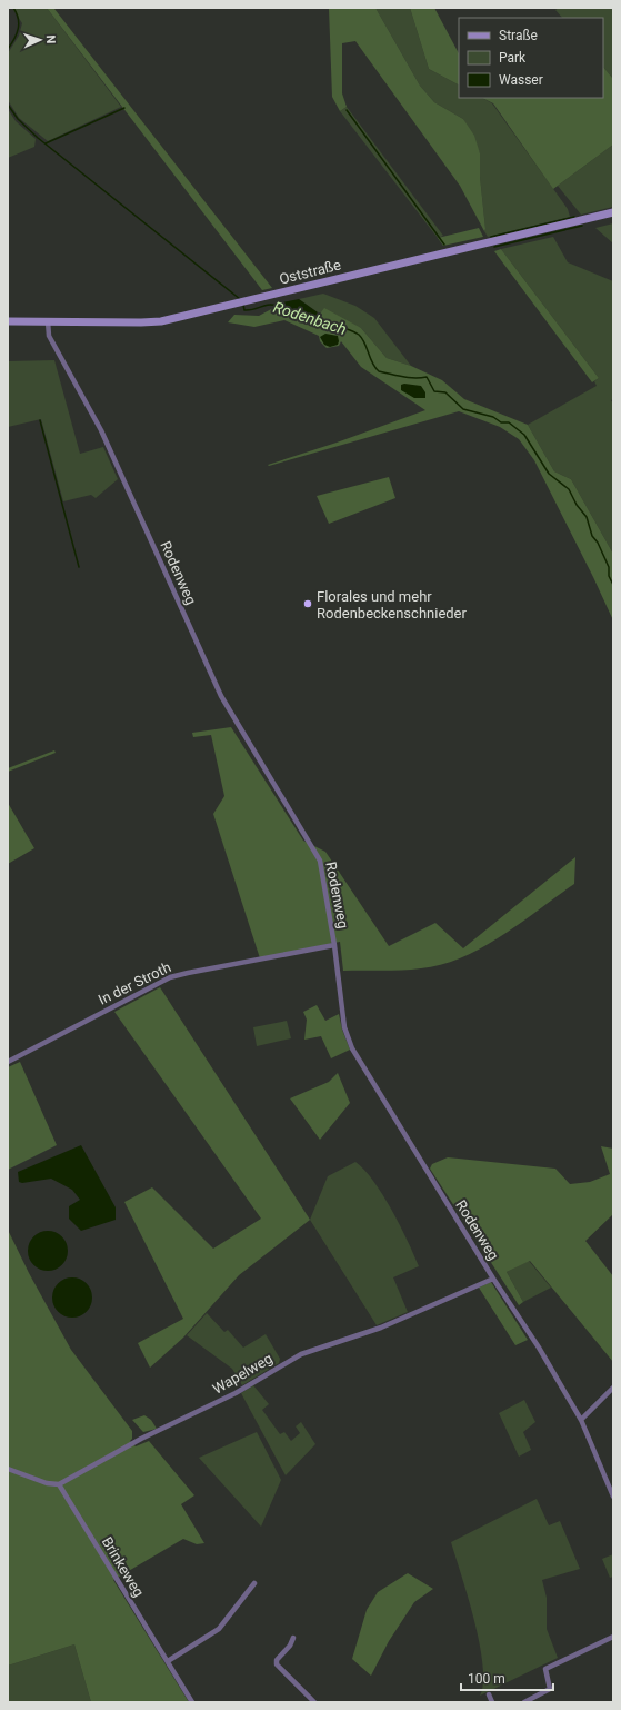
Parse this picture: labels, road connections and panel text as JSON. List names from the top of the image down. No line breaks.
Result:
{"streets":{"main road":["Oststraße"],"street":["Rodenweg","In der Stroth","Wapelweg","Brinkeweg"]},"crossings":[["Oststraße","Rodenweg"],["Rodenweg","In der Stroth"],["Rodenweg","Wapelweg"],["Wapelweg","Brinkeweg"]],"water":["Rodenbach"],"places":["Florales und mehr Rodenbeckenschnieder"],"legend":["Straße","Park","Wasser"],"scale_bar":"100 m","north":"right"}
